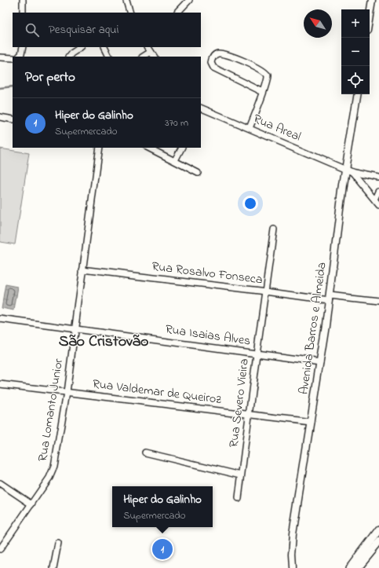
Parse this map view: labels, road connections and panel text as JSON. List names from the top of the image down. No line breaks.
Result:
{"streets":{"street":["Rua Areal","Rua Rosalvo Fonseca","Avenida Barros e Almeida","Rua Isaias Alves","Rua Valdemar de Queiroz","Rua Severo Vieira","Rua Lomanto Junior"]},"crossings":[["Rua Areal","Avenida Barros e Almeida"],["Rua Rosalvo Fonseca","Avenida Barros e Almeida"],["Rua Rosalvo Fonseca","Rua Severo Vieira"],["Rua Rosalvo Fonseca","Rua Lomanto Junior"],["Avenida Barros e Almeida","Rua Isaias Alves"],["Avenida Barros e Almeida","Rua Valdemar de Queiroz"],["Rua Isaias Alves","Rua Severo Vieira"],["Rua Isaias Alves","Rua Lomanto Junior"],["Rua Valdemar de Queiroz","Rua Severo Vieira"],["Rua Valdemar de Queiroz","Rua Lomanto Junior"]],"districts":["São Cristovão"],"north":"top left","page":{"map_buttons":["+","−"],"search":"Pesquisar aqui","heading":"Por perto","list":[{"mark":"1","name":"Hiper do Galinho","note":"Supermercado","value":"370 m"}],"popup":["Hiper do Galinho","Supermercado"],"pins":"1"}}
